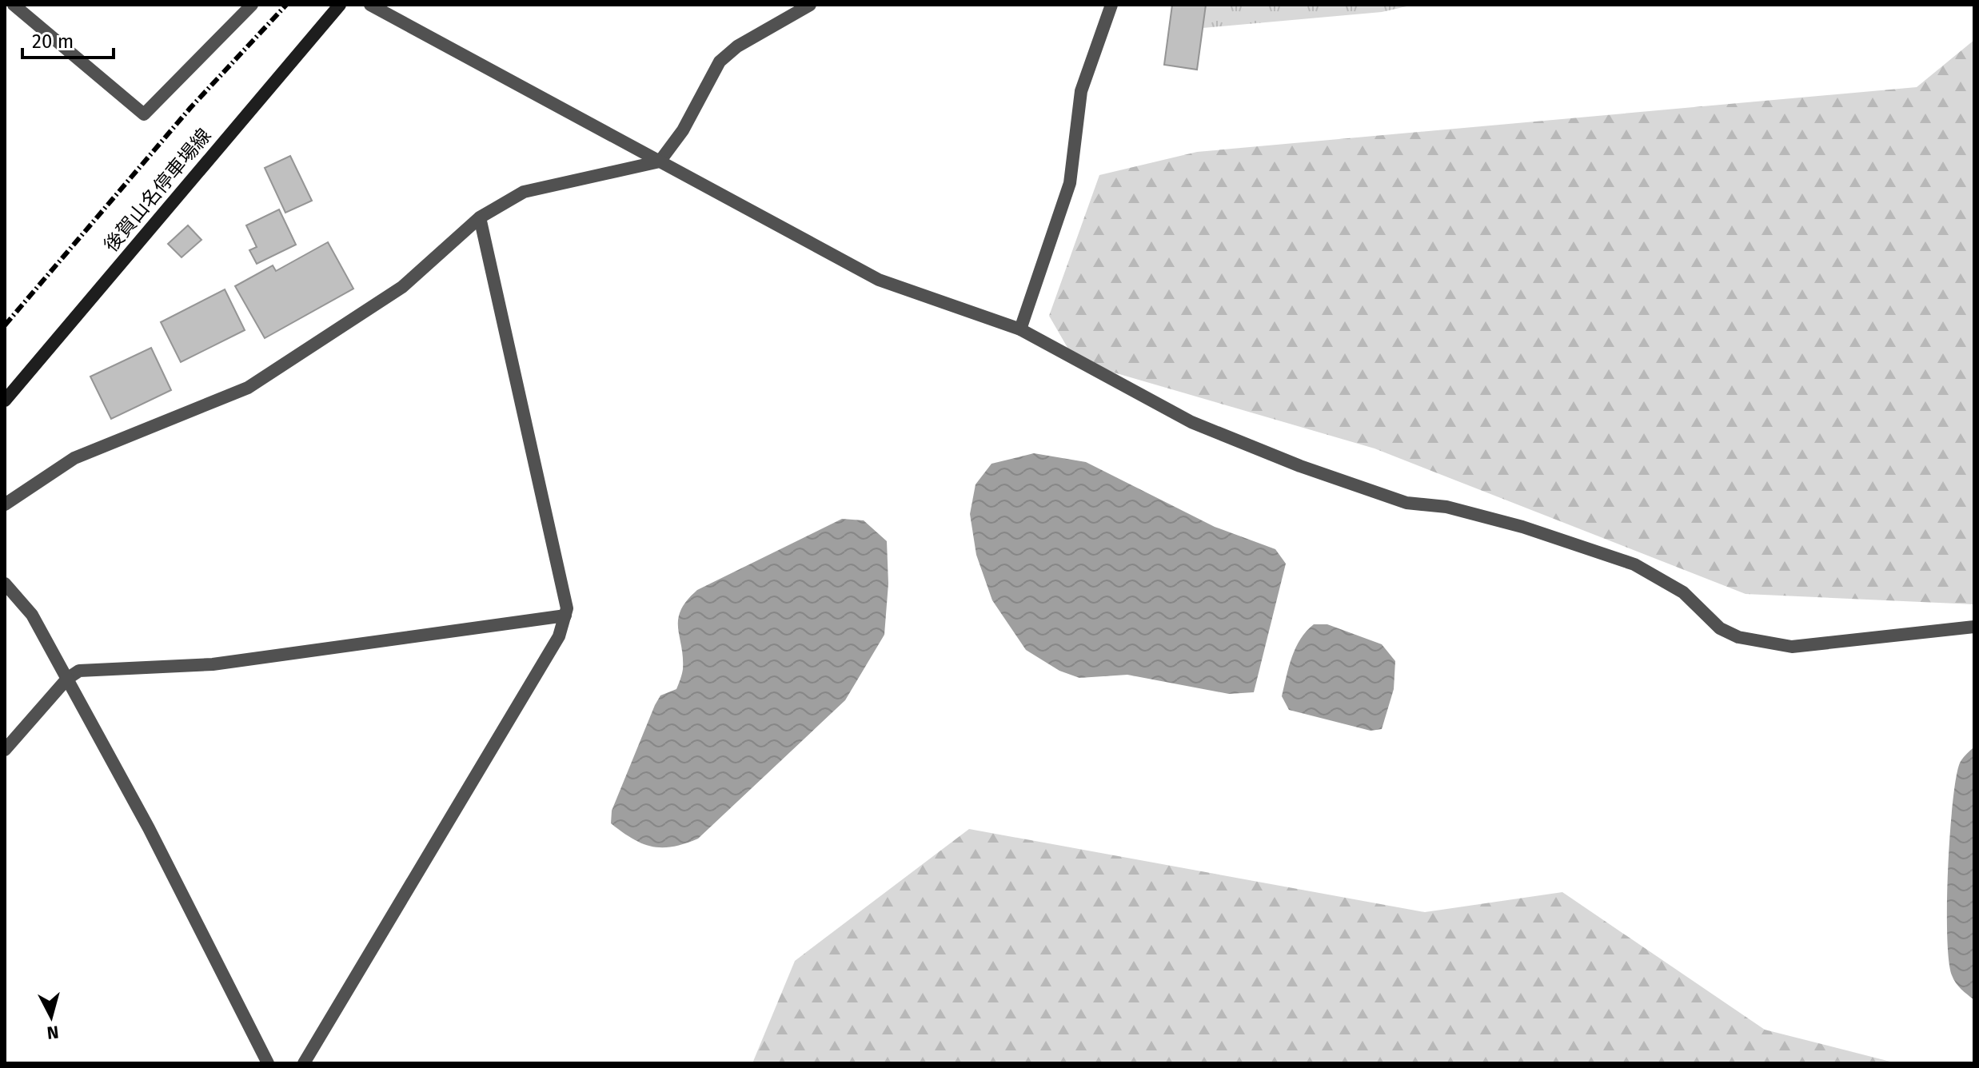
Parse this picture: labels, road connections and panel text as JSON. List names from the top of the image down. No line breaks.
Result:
{"streets":{"main road":["後賀山名停車場線"]},"scale_bar":"20 m","north":"bottom"}
